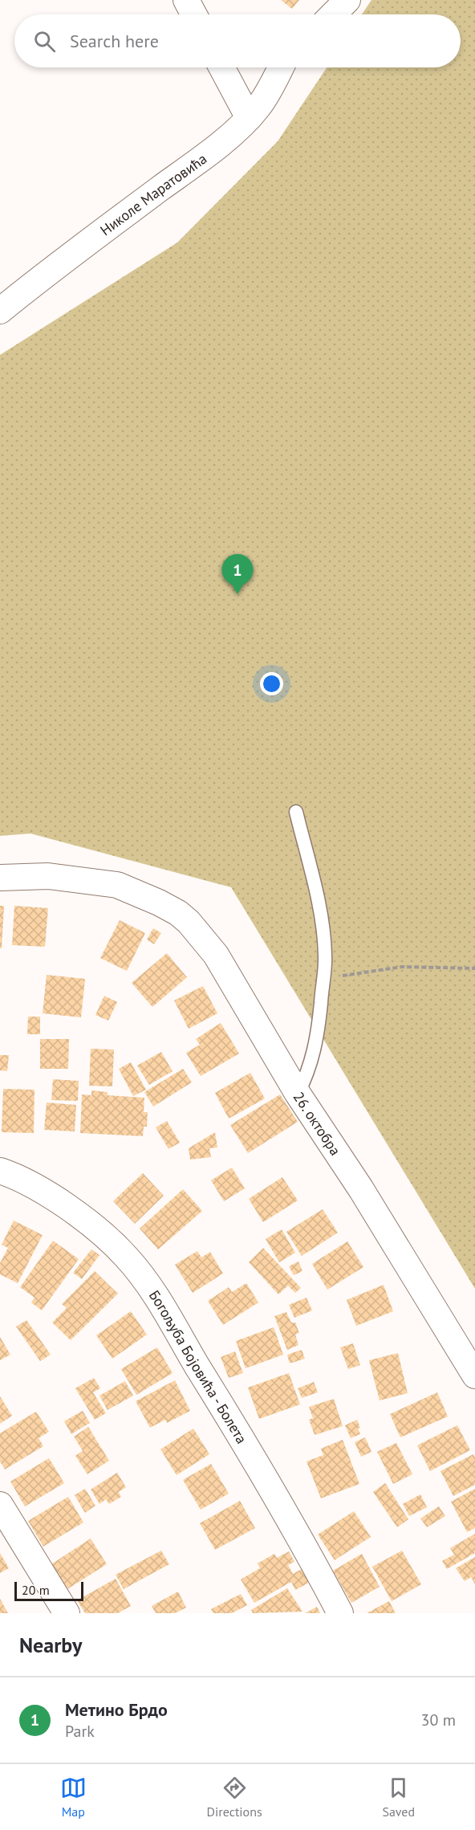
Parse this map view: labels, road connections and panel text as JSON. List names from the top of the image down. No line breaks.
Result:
{"streets":{"street":["Николе Маратовића","26. октобра","Богољуба Бојовића - Болета"]},"scale_bar":"20 m","page":{"search":"Search here","pins":"1","scale":"20 m","heading":"Nearby","list":[{"mark":"1","name":"Метино Брдо","note":"Park","value":"30 m"}],"nav":["Map","Directions","Saved"]}}
